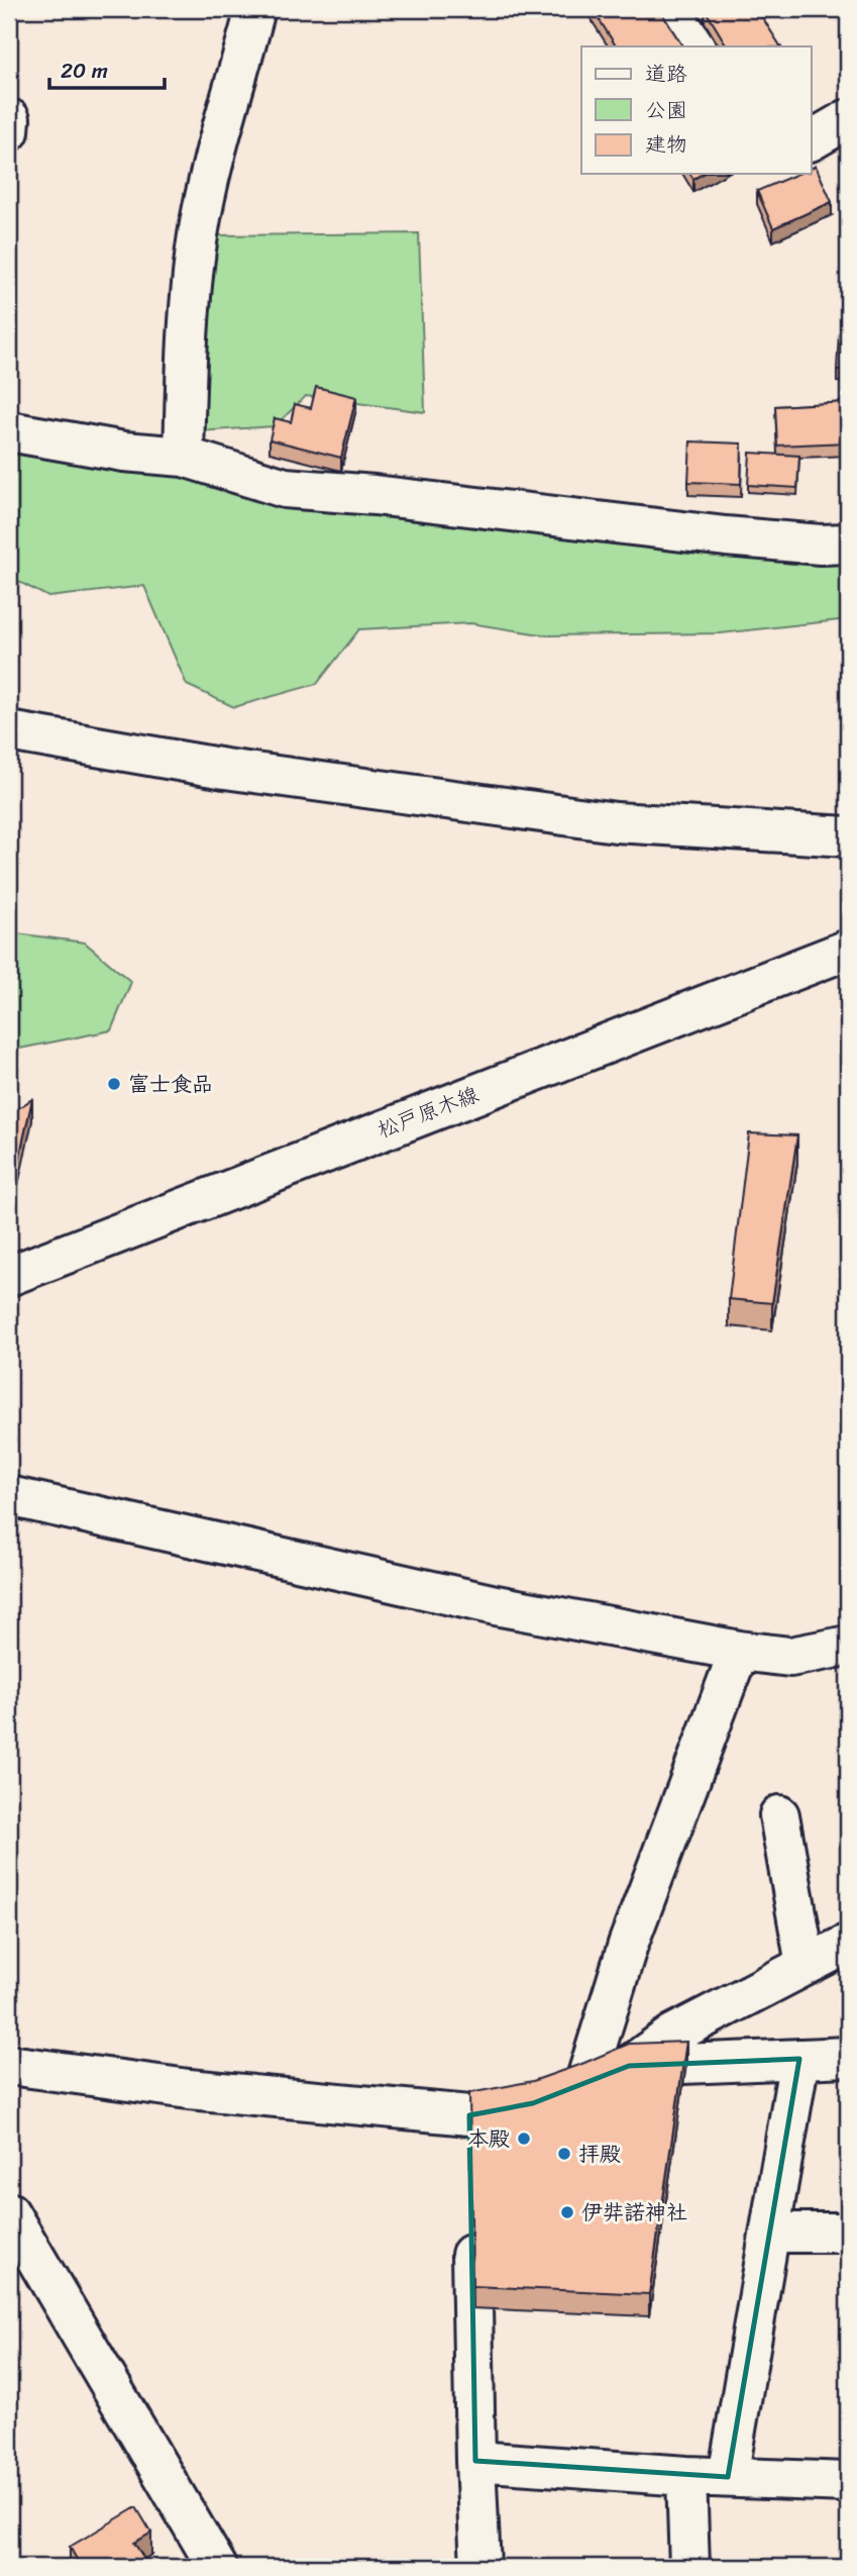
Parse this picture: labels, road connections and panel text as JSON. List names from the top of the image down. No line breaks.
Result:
{"streets":{"street":["松戸原木線"]},"places":["富士食品","本殿","拝殿","伊弉諾神社"],"legend":["道路","公園","建物"],"scale_bar":"20 m"}
